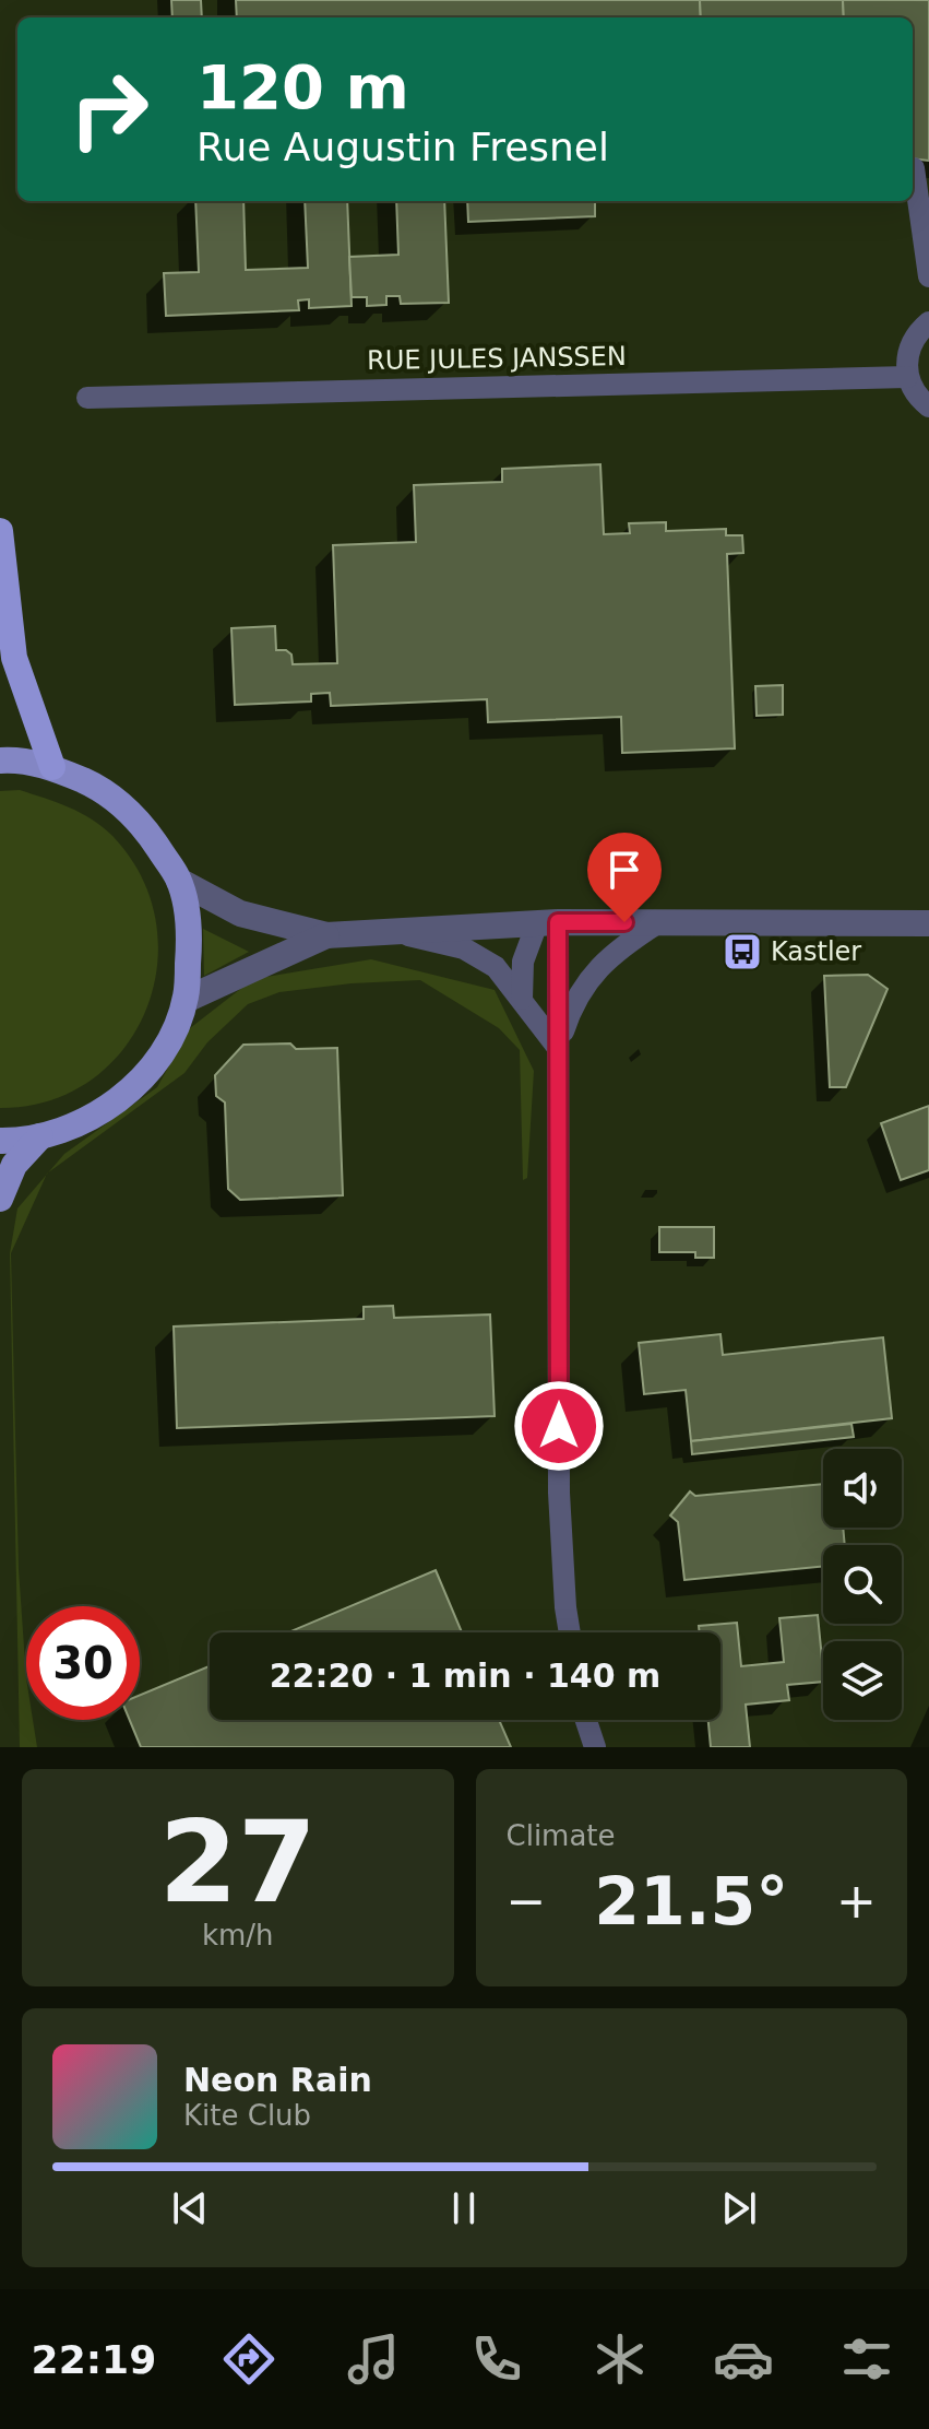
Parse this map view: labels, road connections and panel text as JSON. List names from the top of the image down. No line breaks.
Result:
{"streets":{"street":["RUE JULES JANSSEN"]},"places":{"bus stop":["Kastler"]},"page":{"turn":["120 m","Rue Augustin Fresnel"],"limit":"30","trip":"22:20 · 1 min · 140 m","tile":[["27","km/h"],"Climate"],"heat":["−","21.5°","+"],"song":["Neon Rain","Kite Club"],"tabs":"22:19"}}
